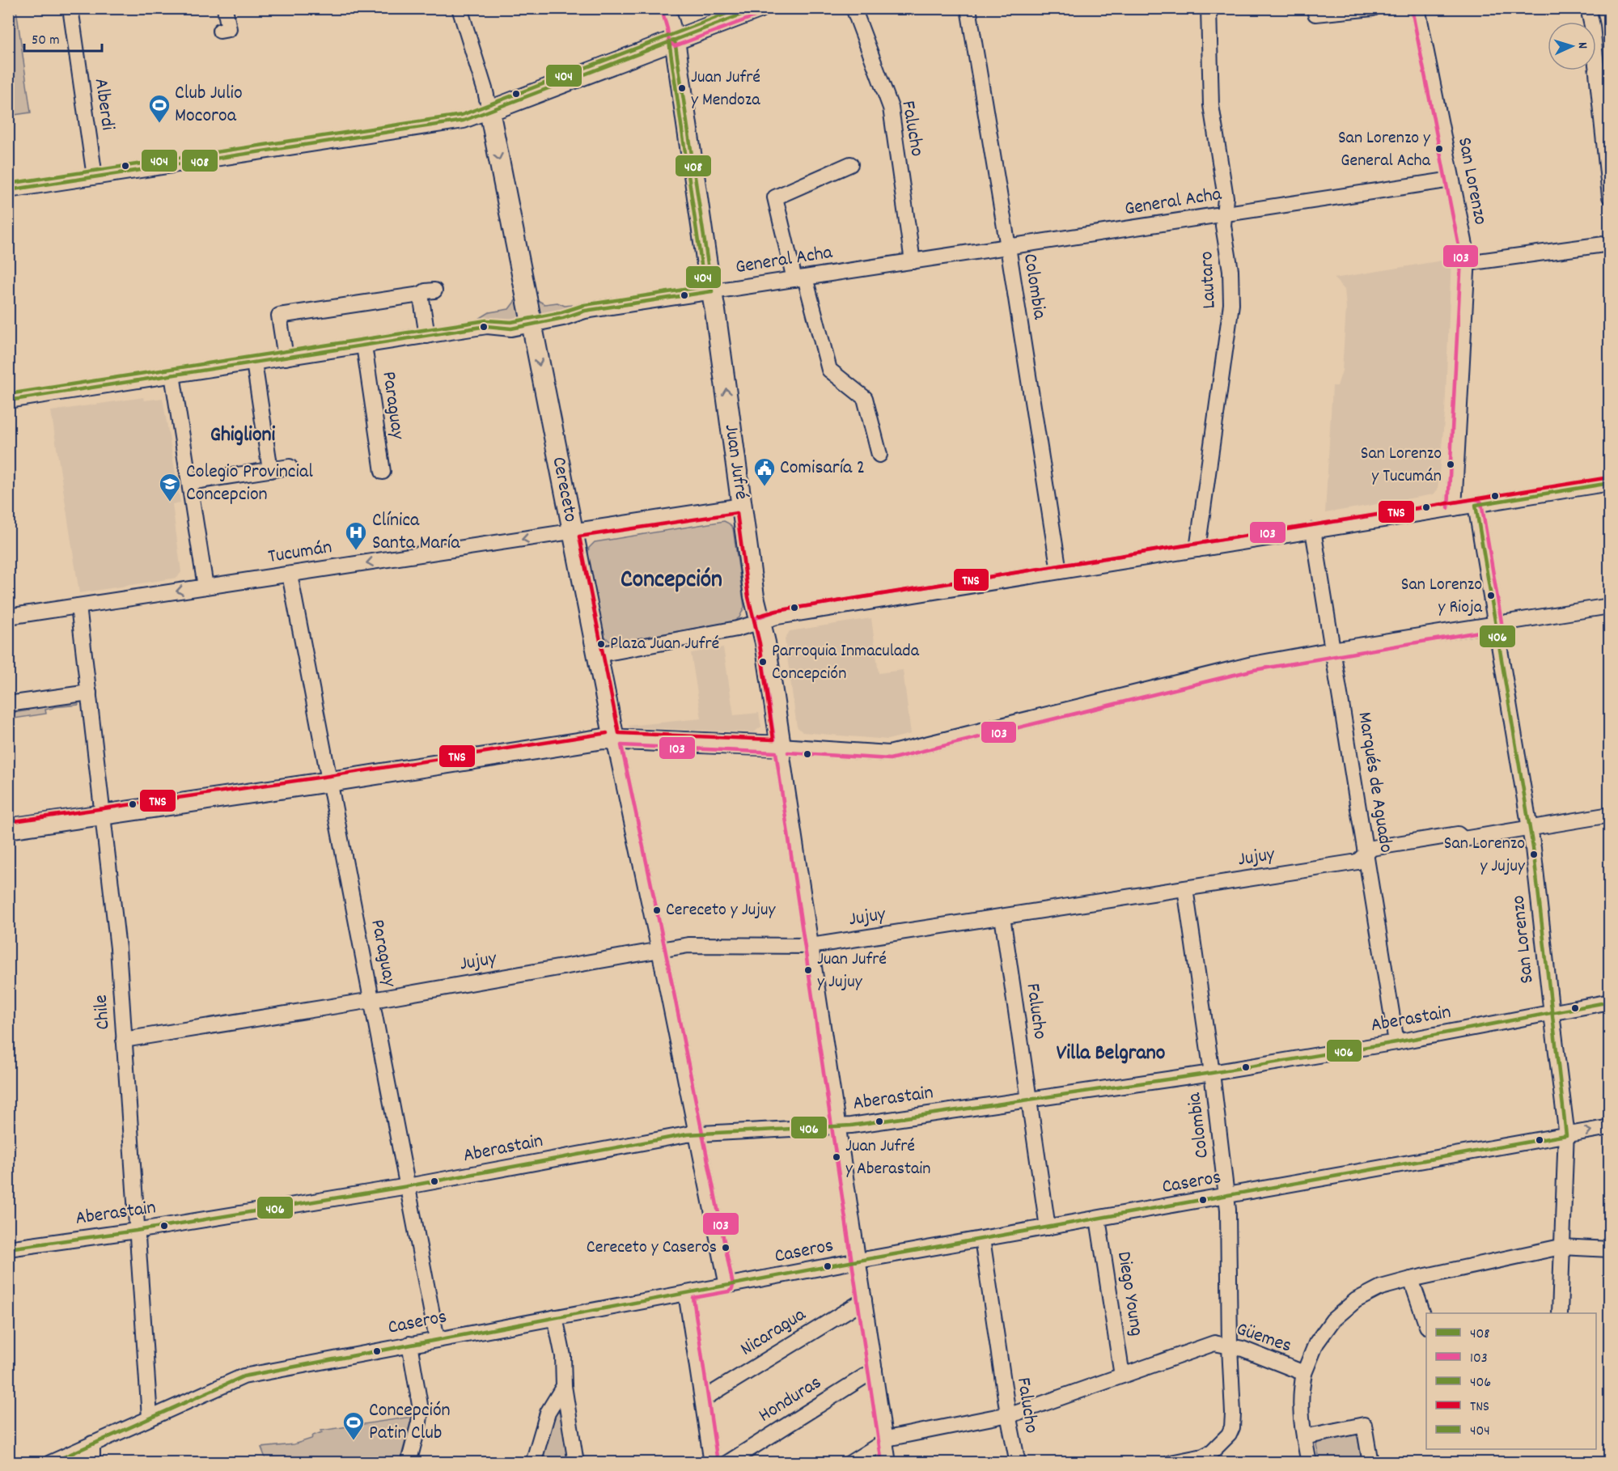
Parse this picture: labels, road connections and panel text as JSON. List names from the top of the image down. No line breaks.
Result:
{"streets":{"main road":["Juan Jufré","Cereceto"],"street":["Alberdi","Falucho","San Lorenzo","General Acha","Lautaro","Colombia","Paraguay","Tucumán","Marqués de Aguado","Jujuy","Chile","Aberastain","Caseros","Diego Young","Nicaragua","Güemes","Honduras"]},"crossings":[["Falucho","General Acha"],["Falucho","Jujuy"],["Falucho","Aberastain"],["Falucho","Caseros"],["Falucho","Güemes"],["San Lorenzo","General Acha"],["San Lorenzo","Jujuy"],["San Lorenzo","Aberastain"],["San Lorenzo","Caseros"],["San Lorenzo","Güemes"],["General Acha","Lautaro"],["General Acha","Colombia"],["General Acha","Paraguay"],["General Acha","Juan Jufré"],["General Acha","Cereceto"],["Colombia","Jujuy"],["Colombia","Aberastain"],["Colombia","Caseros"],["Colombia","Güemes"],["Paraguay","Tucumán"],["Paraguay","Jujuy"],["Paraguay","Aberastain"],["Paraguay","Caseros"],["Juan Jufré","Tucumán"],["Juan Jufré","Jujuy"],["Juan Jufré","Aberastain"],["Juan Jufré","Caseros"],["Juan Jufré","Nicaragua"],["Juan Jufré","Güemes"],["Juan Jufré","Honduras"],["Cereceto","Tucumán"],["Cereceto","Jujuy"],["Cereceto","Aberastain"],["Cereceto","Caseros"],["Tucumán","Chile"],["Marqués de Aguado","Jujuy"],["Marqués de Aguado","Aberastain"],["Jujuy","Chile"],["Chile","Aberastain"],["Chile","Caseros"],["Caseros","Diego Young"],["Diego Young","Güemes"]],"one_way":["Tucumán"],"districts":["Ghiglioni","Concepción","Villa Belgrano"],"places":{"other":["Juan Jufré y Mendoza","San Lorenzo y General Acha","San Lorenzo y Tucumán","San Lorenzo y Rioja","Plaza Juan Jufré","Parroquia Inmaculada Concepción","San Lorenzo y Jujuy","Cereceto y Jujuy","Juan Jufré y Jujuy","Juan Jufré y Aberastain","Cereceto y Caseros"],"sports":["Club Julio Mocoroa","Concepción Patin Club"],"public building":["Comisaría 2"],"school or university":["Colegio Provincial Concepcion"],"hospital":["Clínica Santa María"]},"lines":["transit line 408","transit line 404","transit line 103","transit line TNS","transit line 406"],"legend":["408","103","406","TNS","404"],"scale_bar":"50 m","north":"right"}
